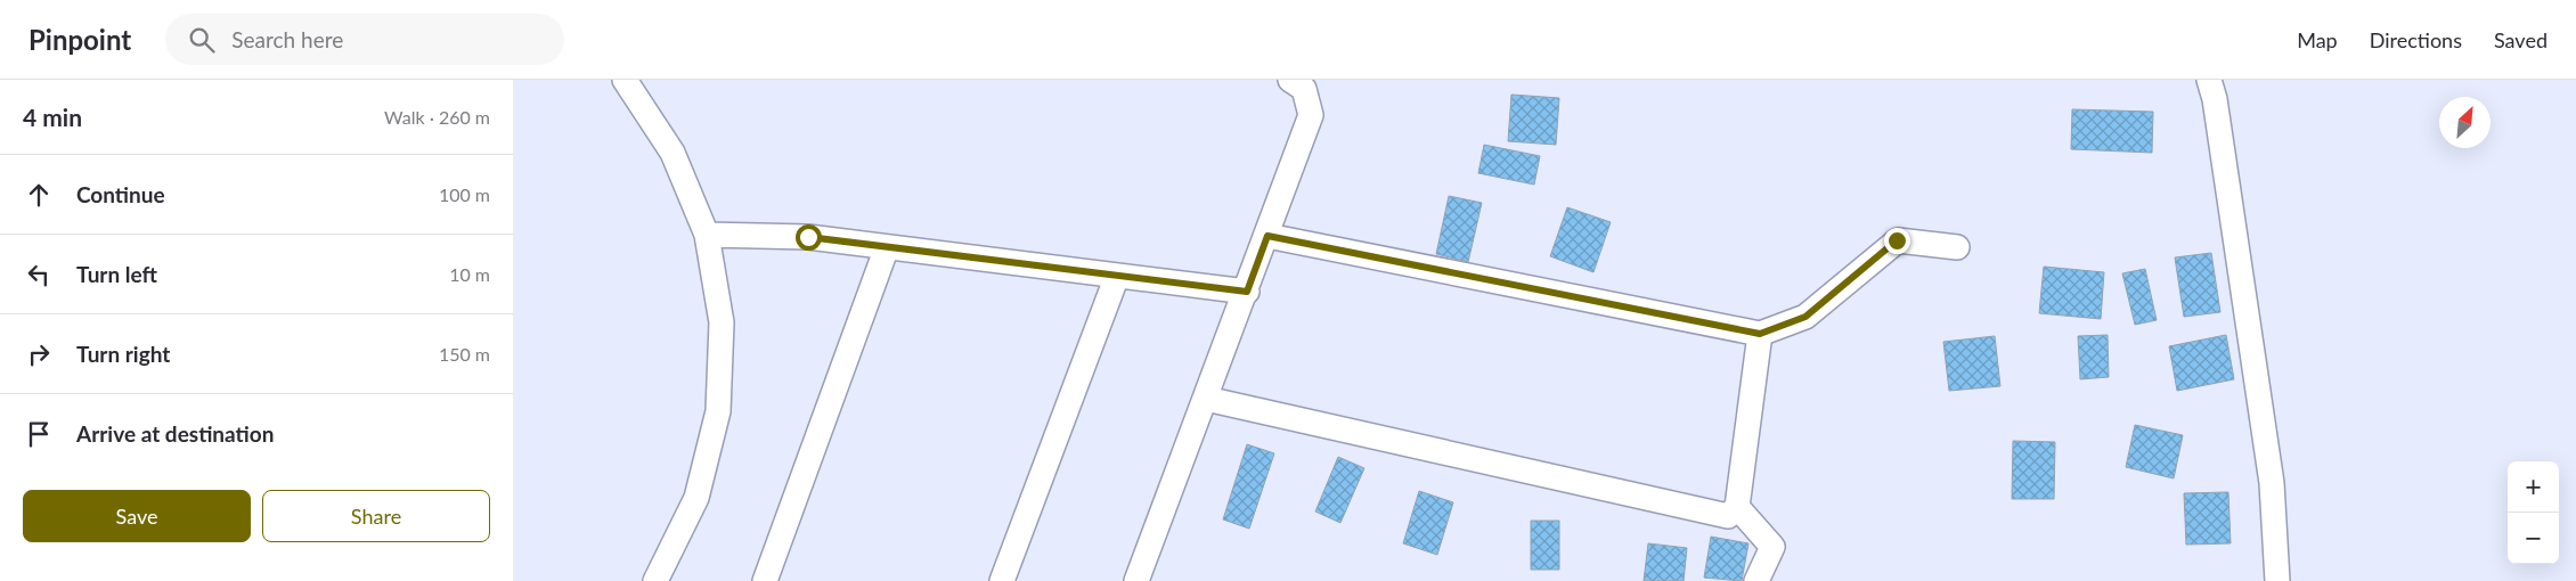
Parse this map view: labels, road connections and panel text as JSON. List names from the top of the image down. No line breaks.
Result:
{"north":"top right","page":{"header":"Pinpoint","search":"Search here","nav":["Map","Directions","Saved"],"heading":["4 min","Walk · 260 m"],"list":[["Continue","100 m"],["Turn left","10 m"],["Turn right","150 m"],"Arrive at destination"],"map_buttons":["+","−"],"buttons":["Save","Share"]}}
